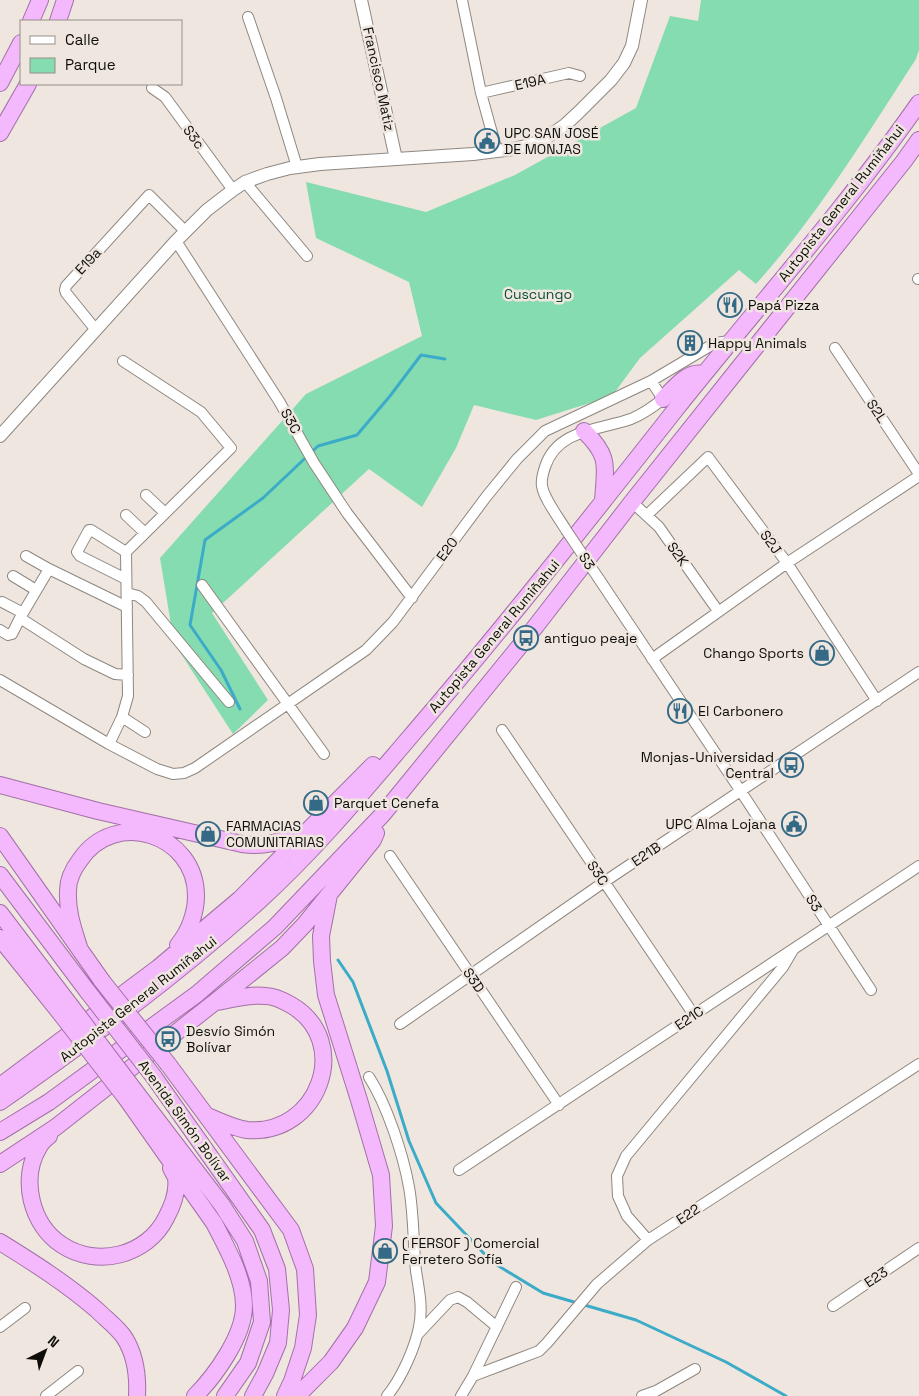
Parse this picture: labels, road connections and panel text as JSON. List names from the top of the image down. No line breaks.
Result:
{"streets":{"highway":["Autopista General Rumiñahui","Avenida Simón Bolívar"],"street":["Francisco Matiz","E19A","S3c","E19a","S2L","S3C","S2J","E20","S2K","S3","E21B","S3D","E21C","E22","E23"]},"crossings":[["Autopista General Rumiñahui","E20"],["Autopista General Rumiñahui","S2K"],["S3C","E20"],["S3C","E21B"],["S3C","E21C"],["S2J","S2K"],["S2J","E21B"],["S3","E21B"],["S3","E21C"],["E21B","S3D"],["S3D","E21C"]],"parks":["Cuscungo"],"places":{"public building":["UPC SAN JOSÉ DE MONJAS","UPC Alma Lojana"],"restaurant":["Papá Pizza","El Carbonero"],"building":["Happy Animals"],"bus stop":["antiguo peaje","Monjas-Universidad Central","Desvío Simón Bolívar"],"shop":["Chango Sports","Parquet Cenefa","FARMACIAS COMUNITARIAS","( FERSOF ) Comercial Ferretero Sofía"]},"legend":["Calle","Parque"],"north":"top right"}
